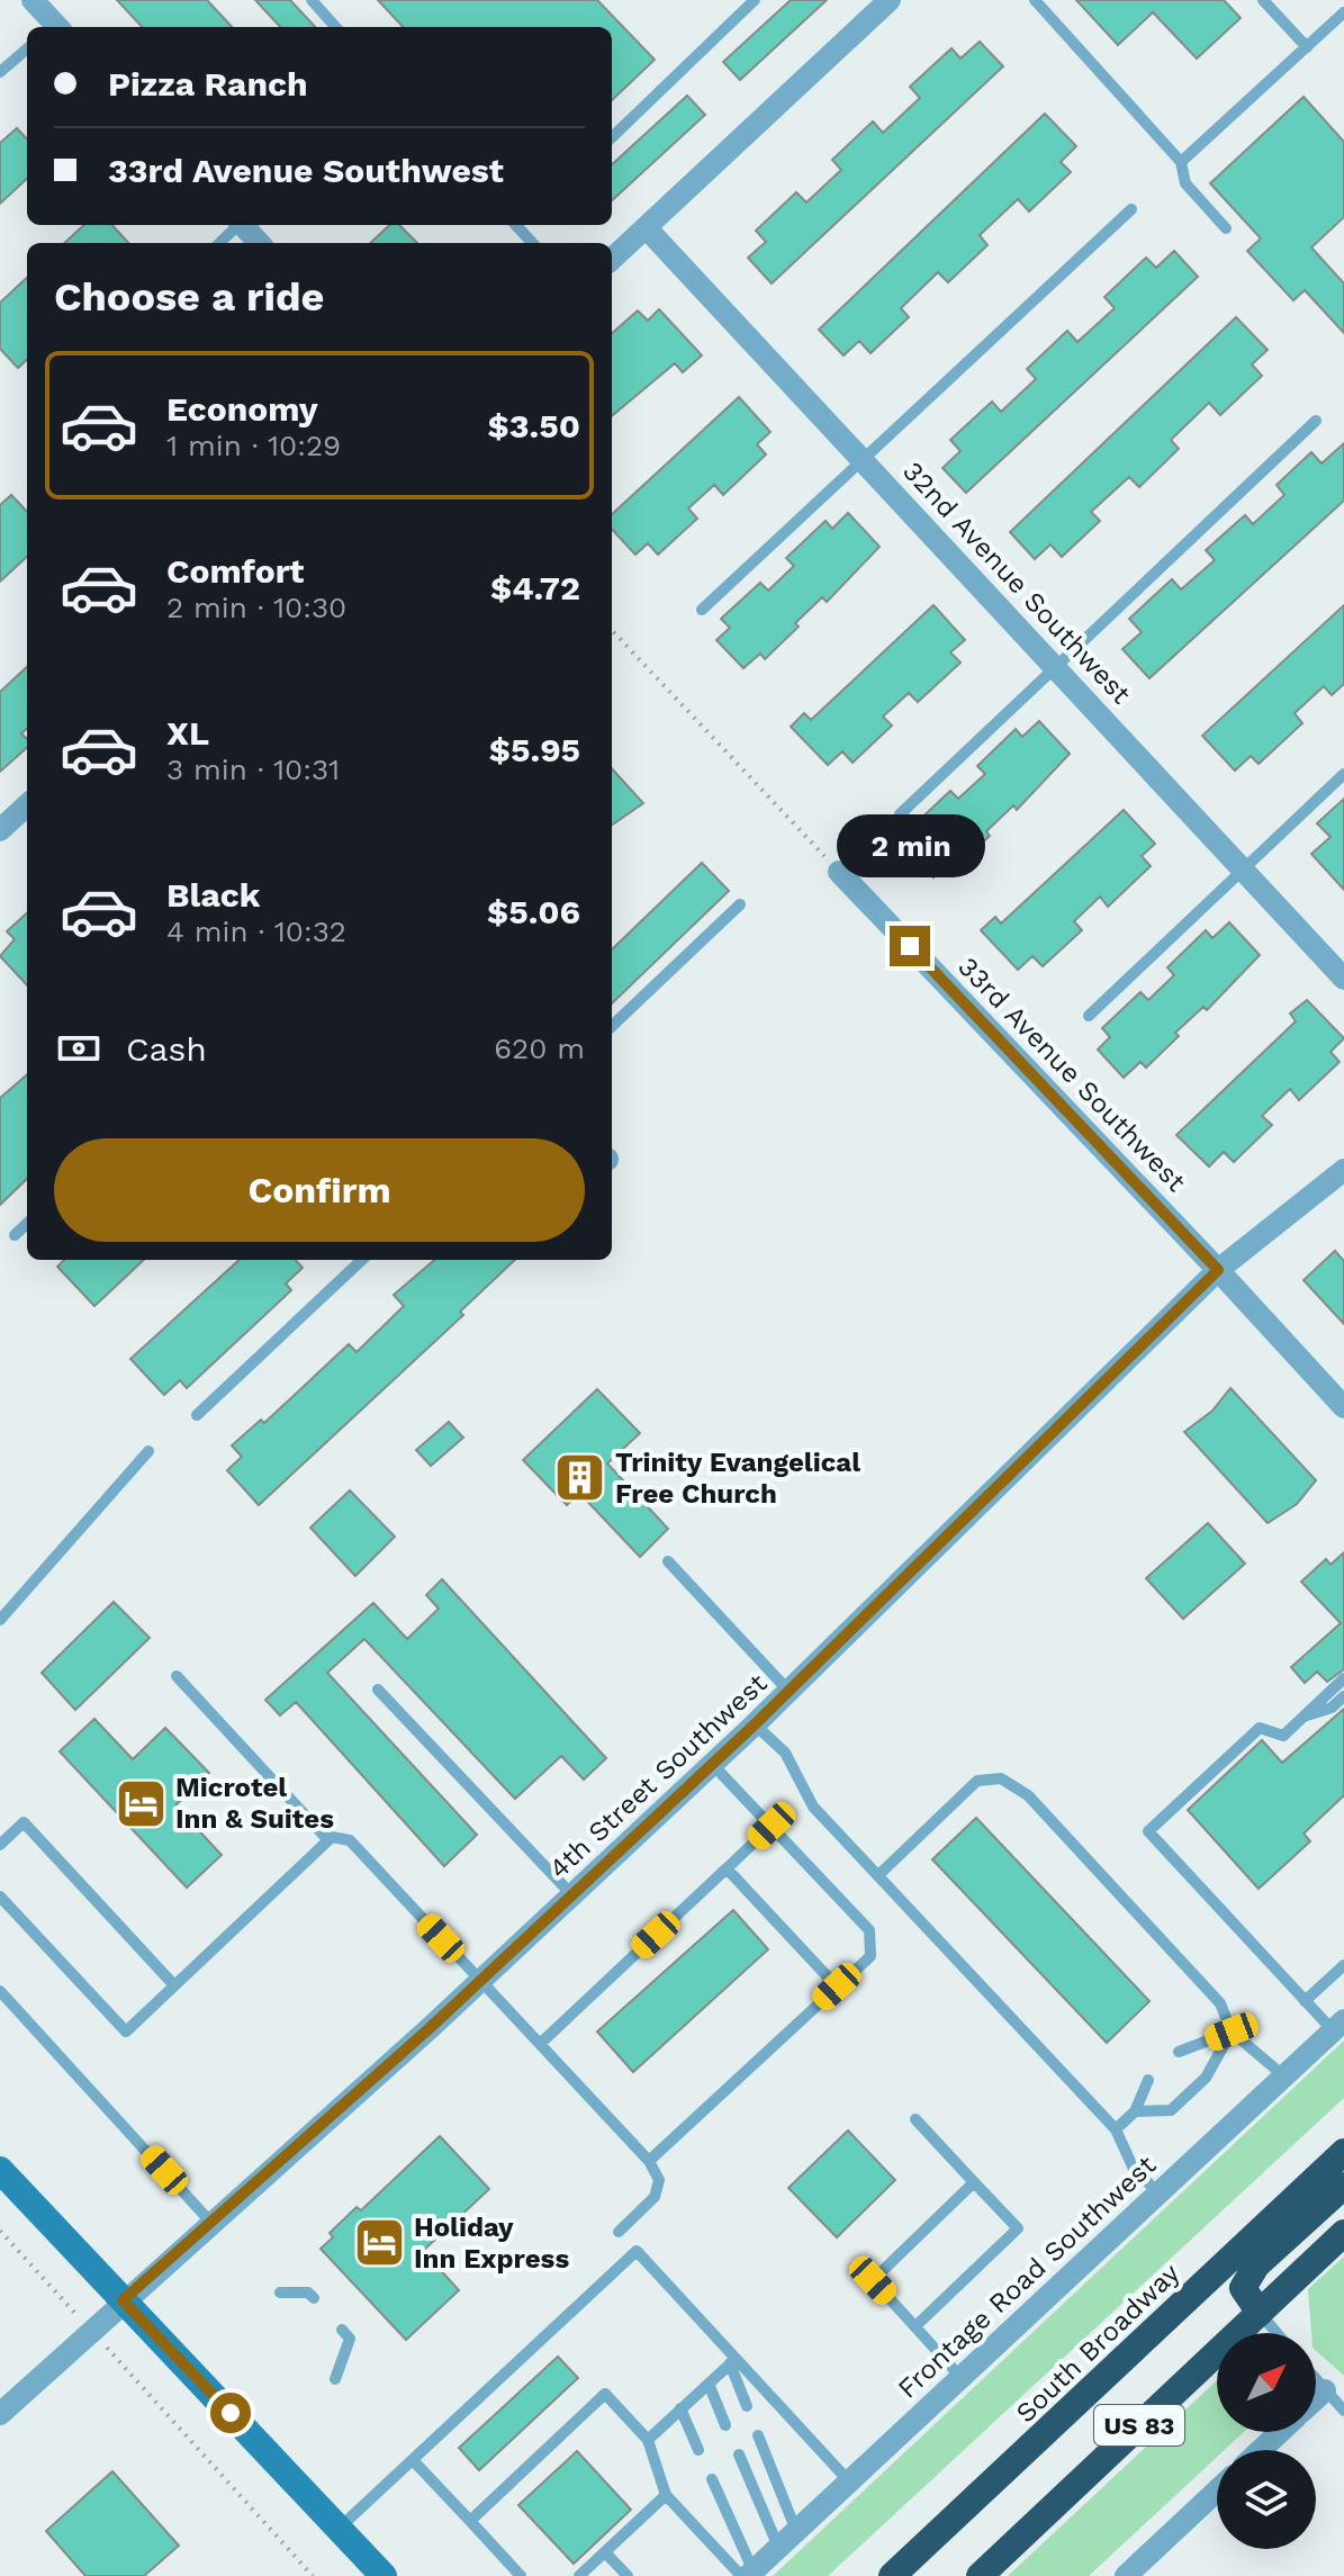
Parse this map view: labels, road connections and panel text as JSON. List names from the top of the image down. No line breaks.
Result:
{"streets":{"highway":["South Broadway","US 83"],"street":["32nd Avenue Southwest","33rd Avenue Southwest","4th Street Southwest","Frontage Road Southwest"]},"crossings":[["33rd Avenue Southwest","4th Street Southwest"]],"places":{"building":["Trinity Evangelical Free Church"],"hotel":["Microtel Inn & Suites","Holiday Inn Express"]},"north":"top right","page":{"banner":["Pizza Ranch","33rd Avenue Southwest"],"heading":"Choose a ride","list":[{"name":"Economy","note":"1 min · 10:29","value":"$3.50"},{"name":"Comfort","note":"2 min · 10:30","value":"$4.72"},{"name":"XL","note":"3 min · 10:31","value":"$5.95"},{"name":"Black","note":"4 min · 10:32","value":"$5.06"}],"bubble":"2 min","pay":["Cash","620 m"],"buttons":"Confirm"}}
